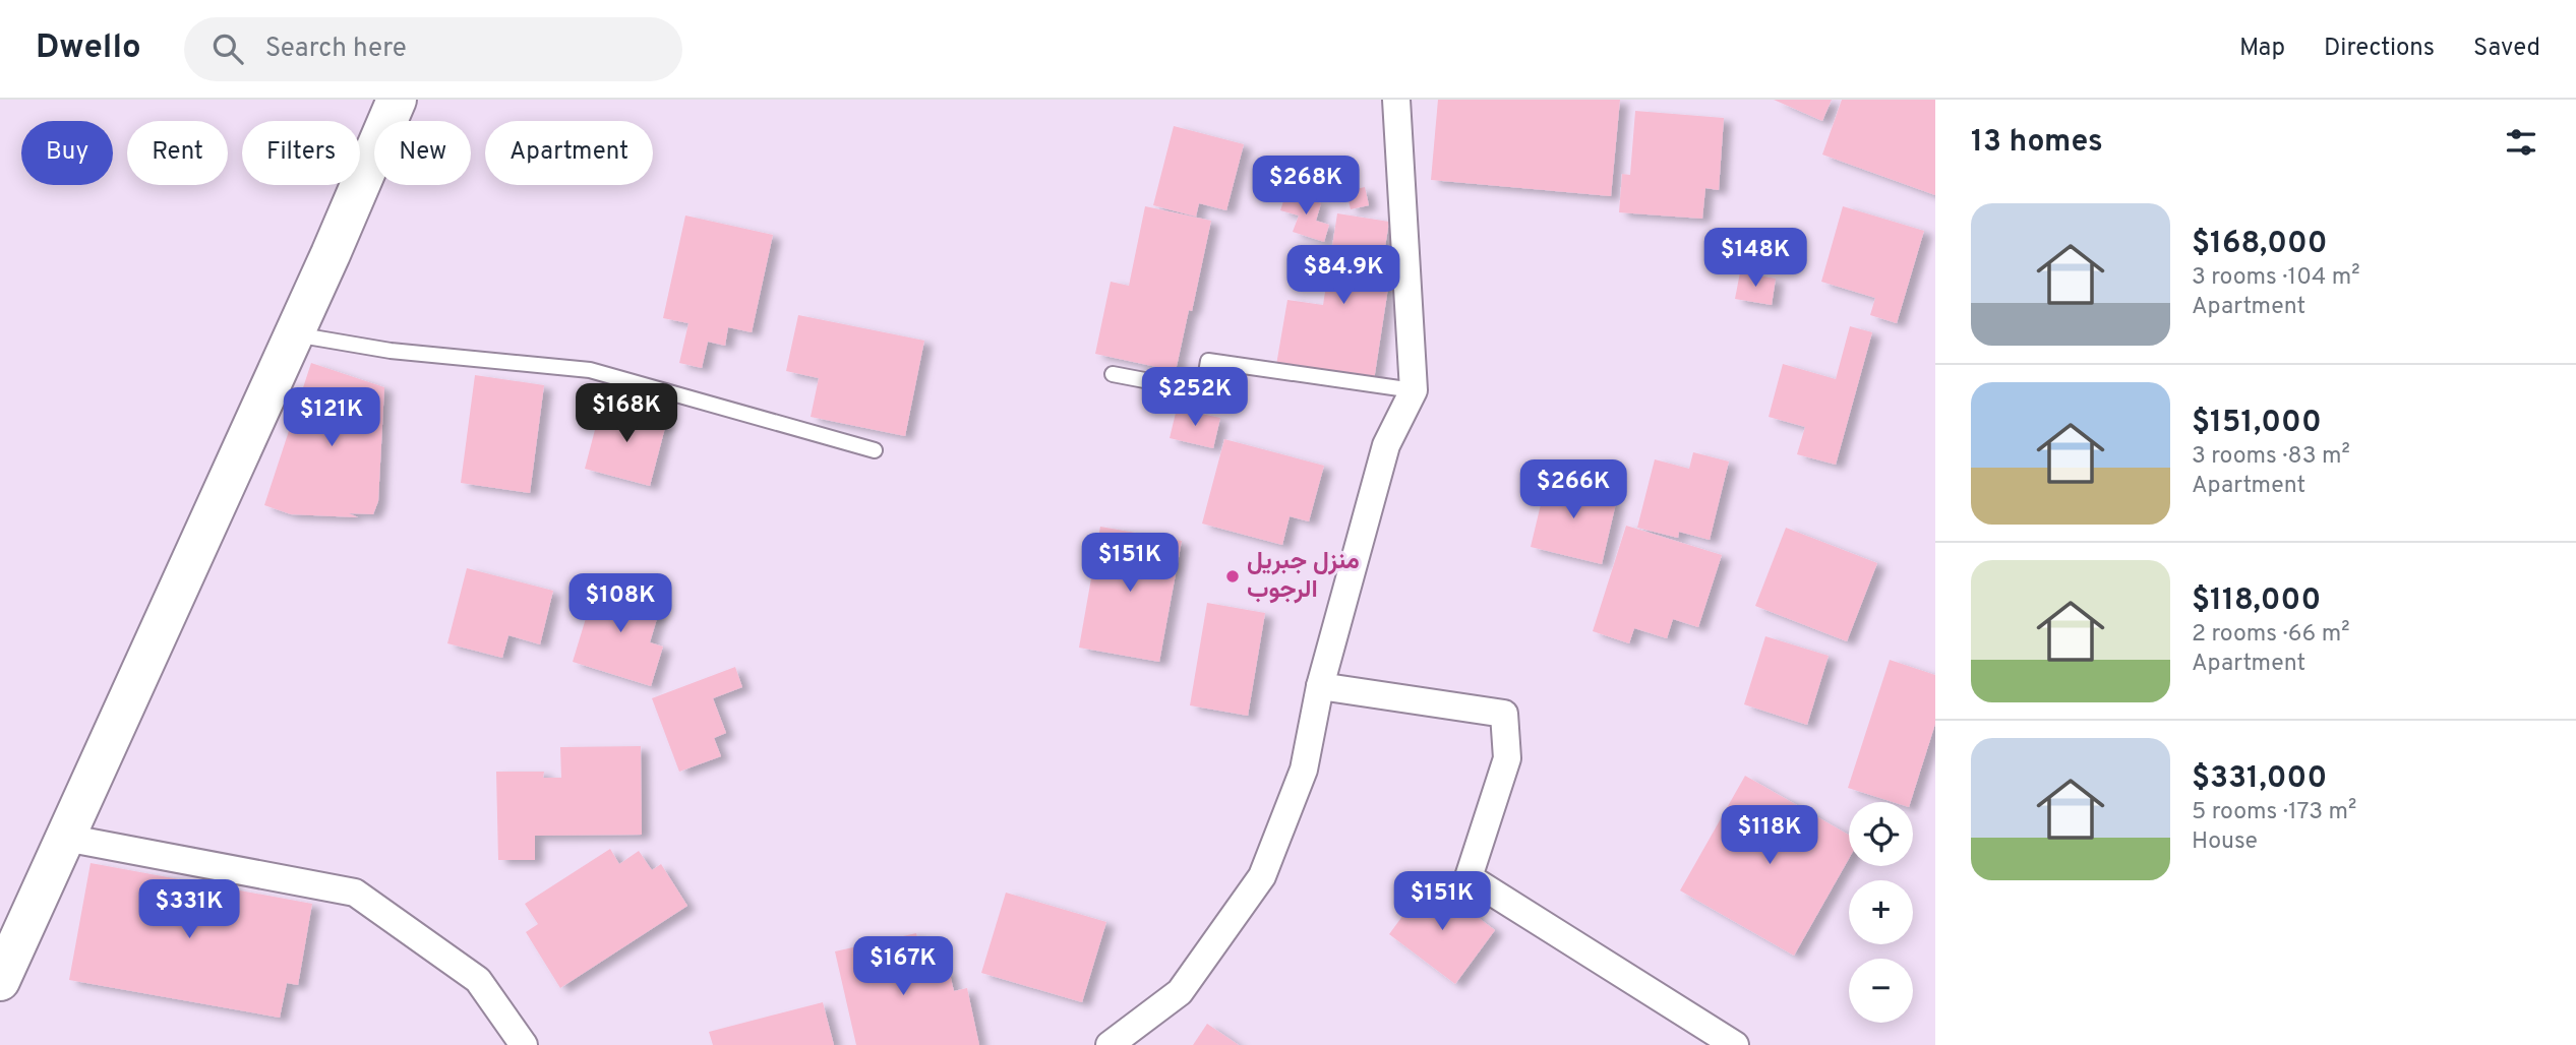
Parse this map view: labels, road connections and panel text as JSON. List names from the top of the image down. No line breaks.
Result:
{"places":["منزل جبريل الرجوب"],"page":{"header":"Dwello","search":"Search here","nav":["Map","Directions","Saved"],"heading":"13 homes","chip":["Buy","Rent","Filters","New","Apartment"],"price":["$268K","$148K","$84.9K","$252K","$168K","$121K","$266K","$151K","$108K","$118K","$151K","$331K","$167K"],"list":[{"name":"$168,000","note":"3 rooms · 104 m² · Apartment"},{"name":"$151,000","note":"3 rooms · 83 m² · Apartment"},{"name":"$118,000","note":"2 rooms · 66 m² · Apartment"},{"name":"$331,000","note":"5 rooms · 173 m² · House"}],"map_buttons":["+","−"]}}
